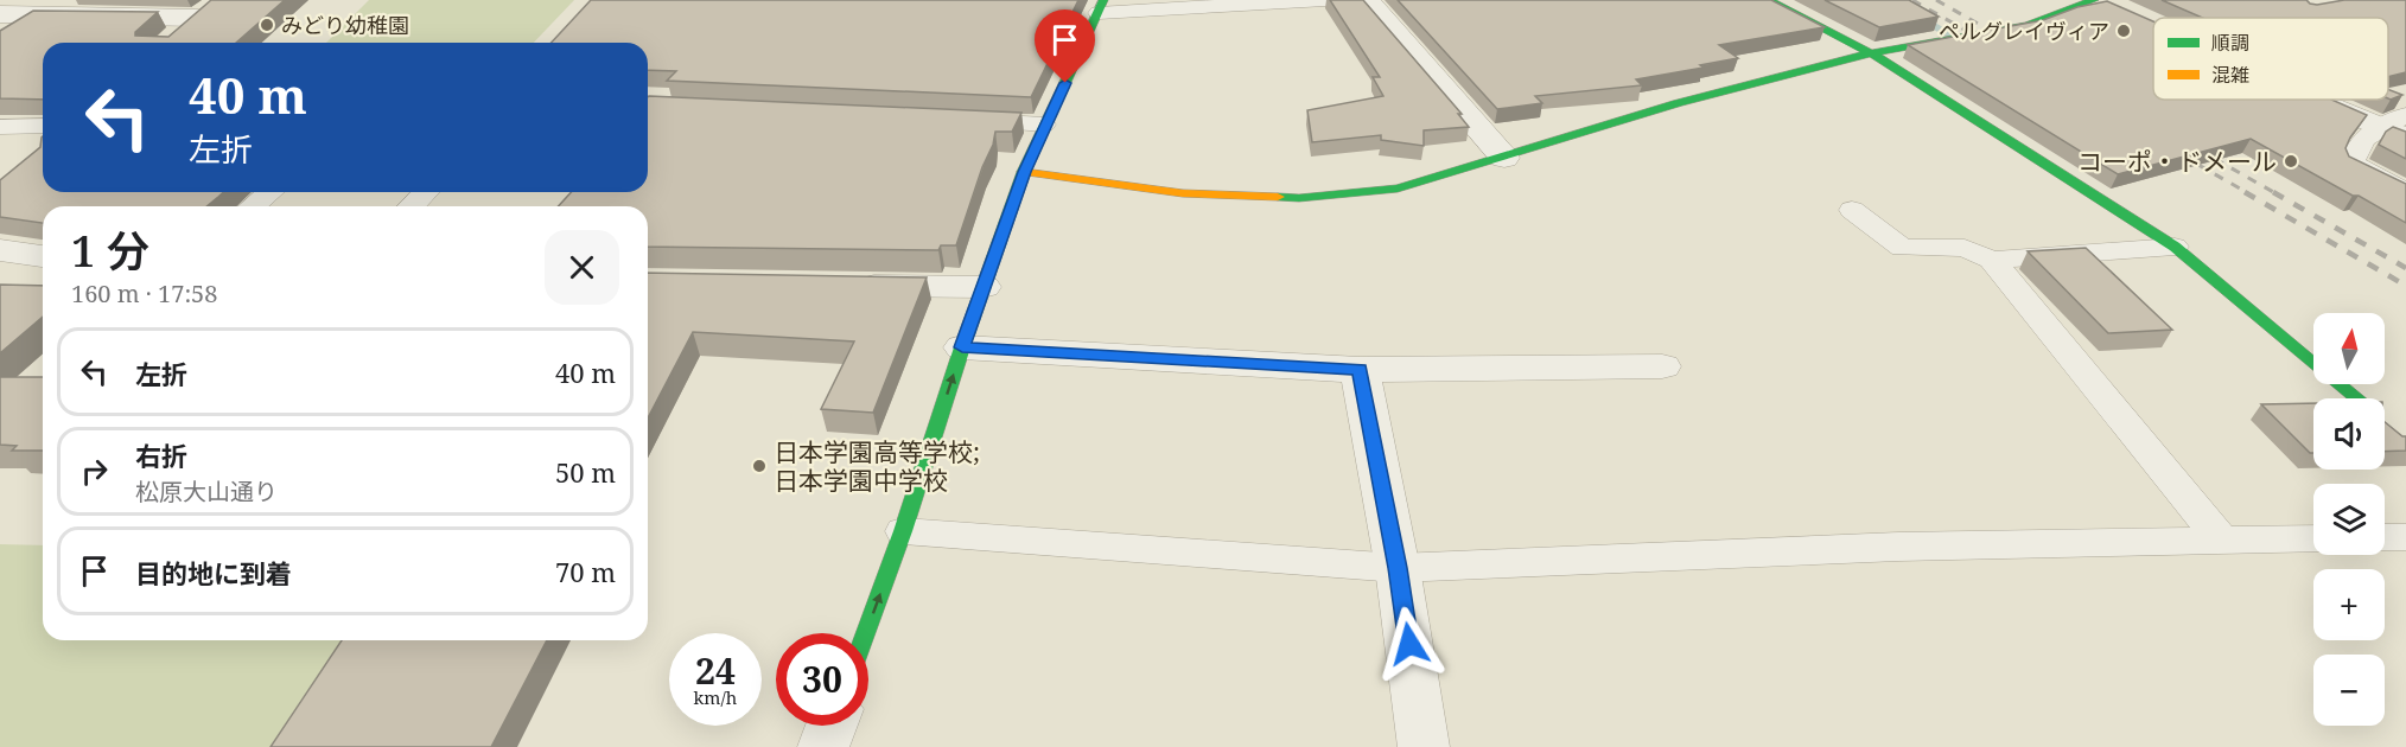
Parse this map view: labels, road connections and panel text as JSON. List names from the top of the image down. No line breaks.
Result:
{"places":["みどり幼稚園","ペルグレイヴィア","コーポ・ドメール","日本学園高等学校; 日本学園中学校"],"legend":["順調","混雑"],"north":"top","page":{"turn":["40 m","左折"],"heading":["1 分","160 m · 17:58"],"map_buttons":["+","−"],"list":[{"name":"左折","value":"40 m"},{"name":"右折","note":"松原大山通り","value":"50 m"},{"name":"目的地に到着","value":"70 m"}],"speed":"24 km/h","limit":"30"}}
